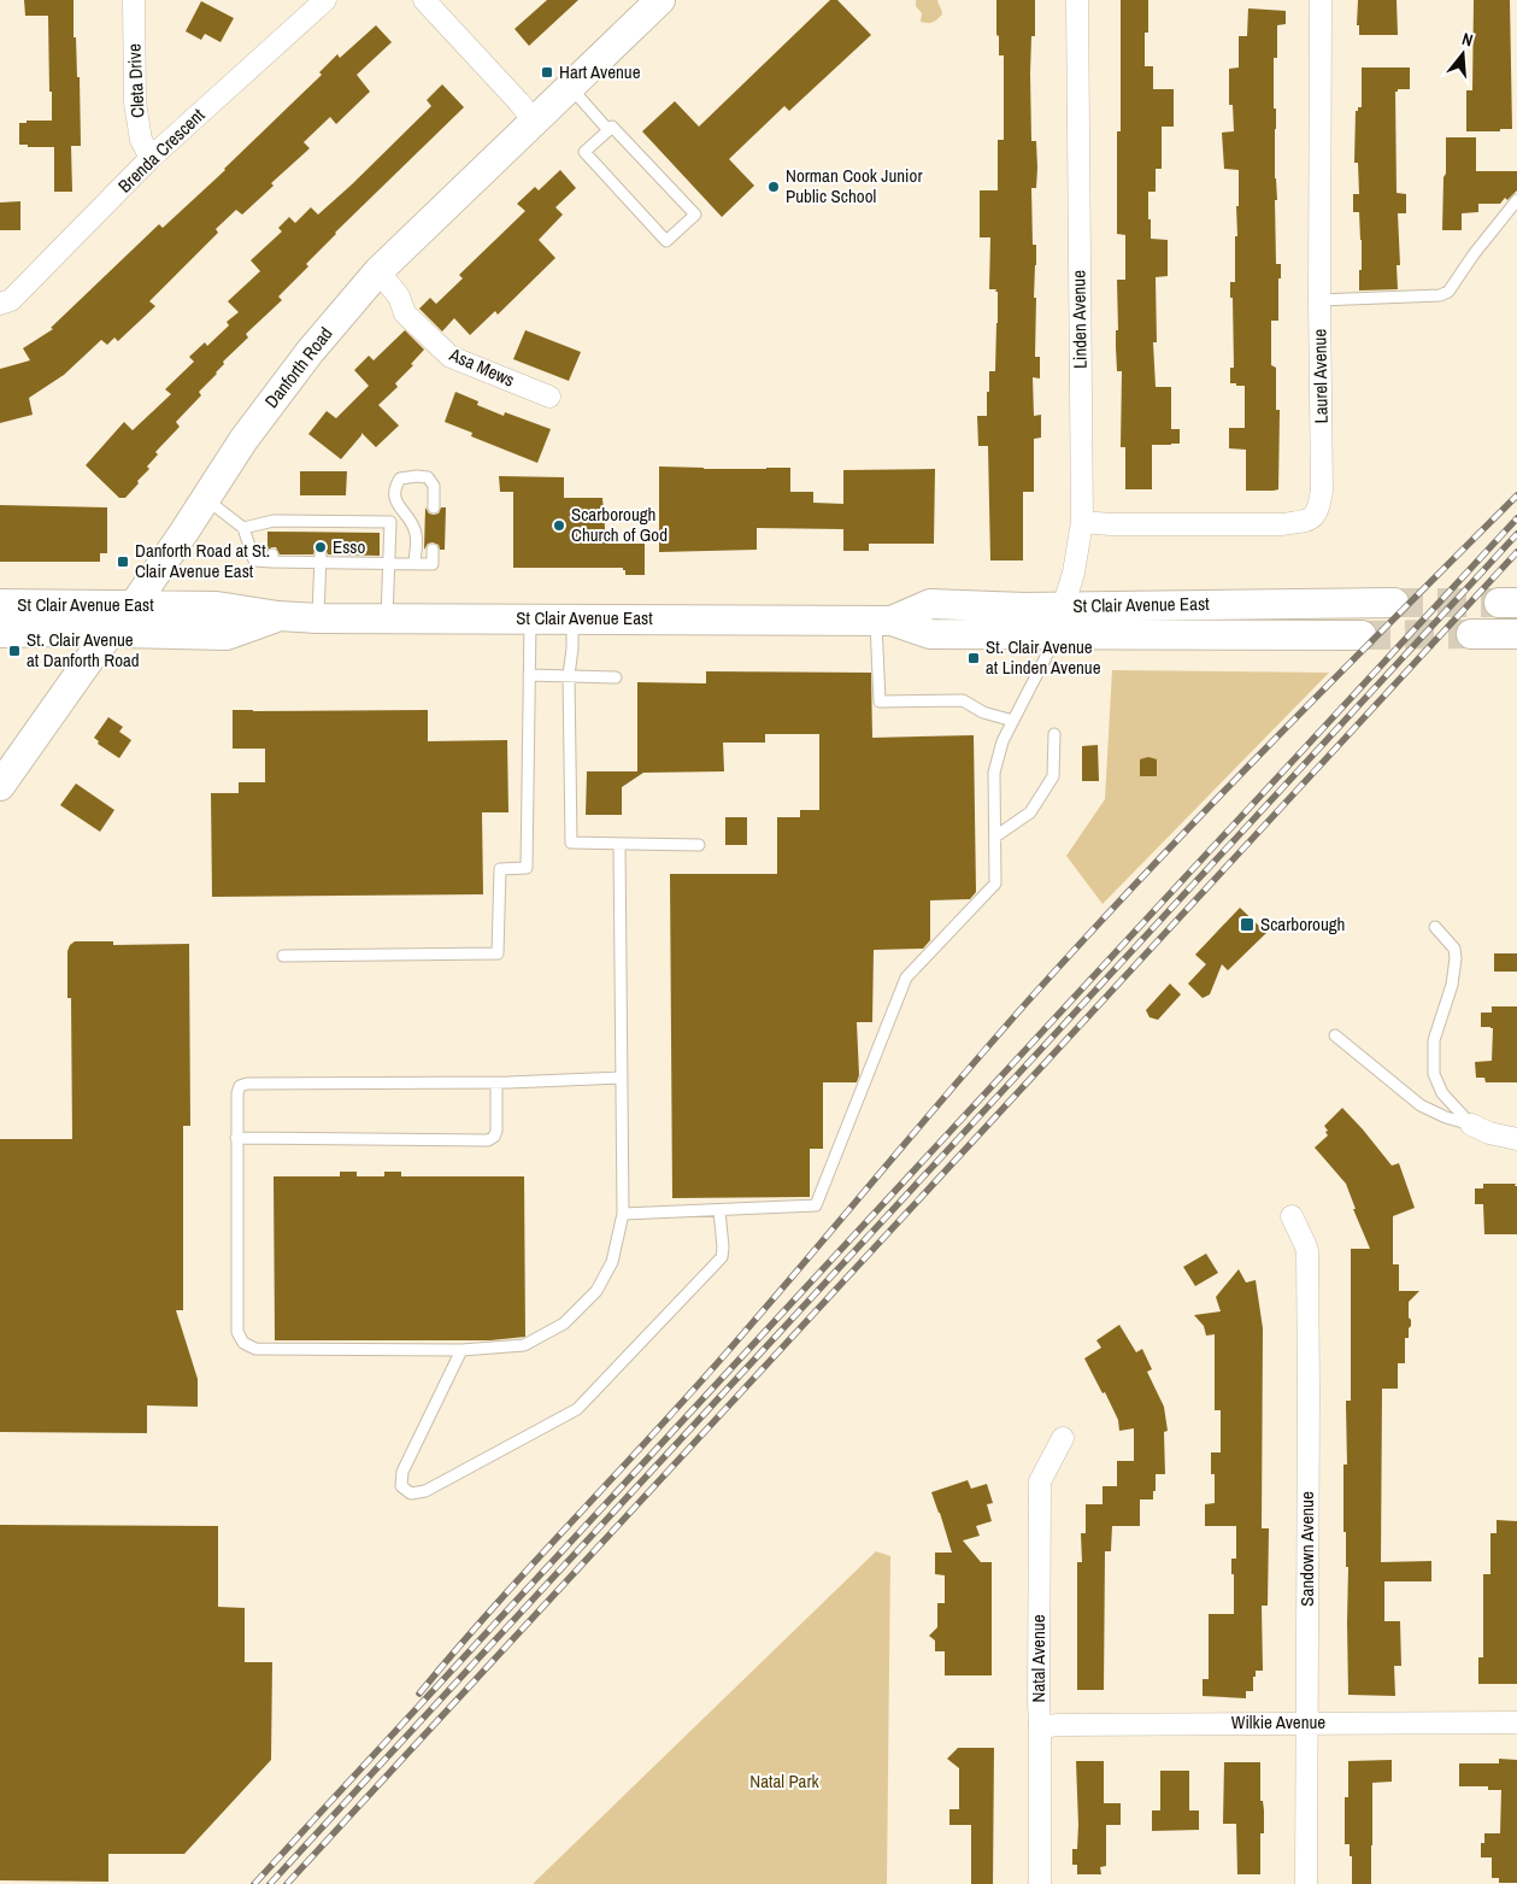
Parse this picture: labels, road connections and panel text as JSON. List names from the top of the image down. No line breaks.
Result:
{"streets":{"main road":["Danforth Road","St Clair Avenue East"],"street":["Cleta Drive","Brenda Crescent","Linden Avenue","Asa Mews","Laurel Avenue","Sandown Avenue","Natal Avenue","Wilkie Avenue"]},"crossings":[["Cleta Drive","Brenda Crescent"],["Linden Avenue","Laurel Avenue"],["Linden Avenue","St Clair Avenue East"],["Danforth Road","Asa Mews"],["Danforth Road","St Clair Avenue East"],["Sandown Avenue","Wilkie Avenue"],["Natal Avenue","Wilkie Avenue"]],"parks":["Natal Park"],"places":{"transit":["Hart Avenue","Danforth Road at St. Clair Avenue East","St. Clair Avenue at Danforth Road","St. Clair Avenue at Linden Avenue","Scarborough"],"other":["Norman Cook Junior Public School","Scarborough Church of God","Esso"]},"north":"top"}
